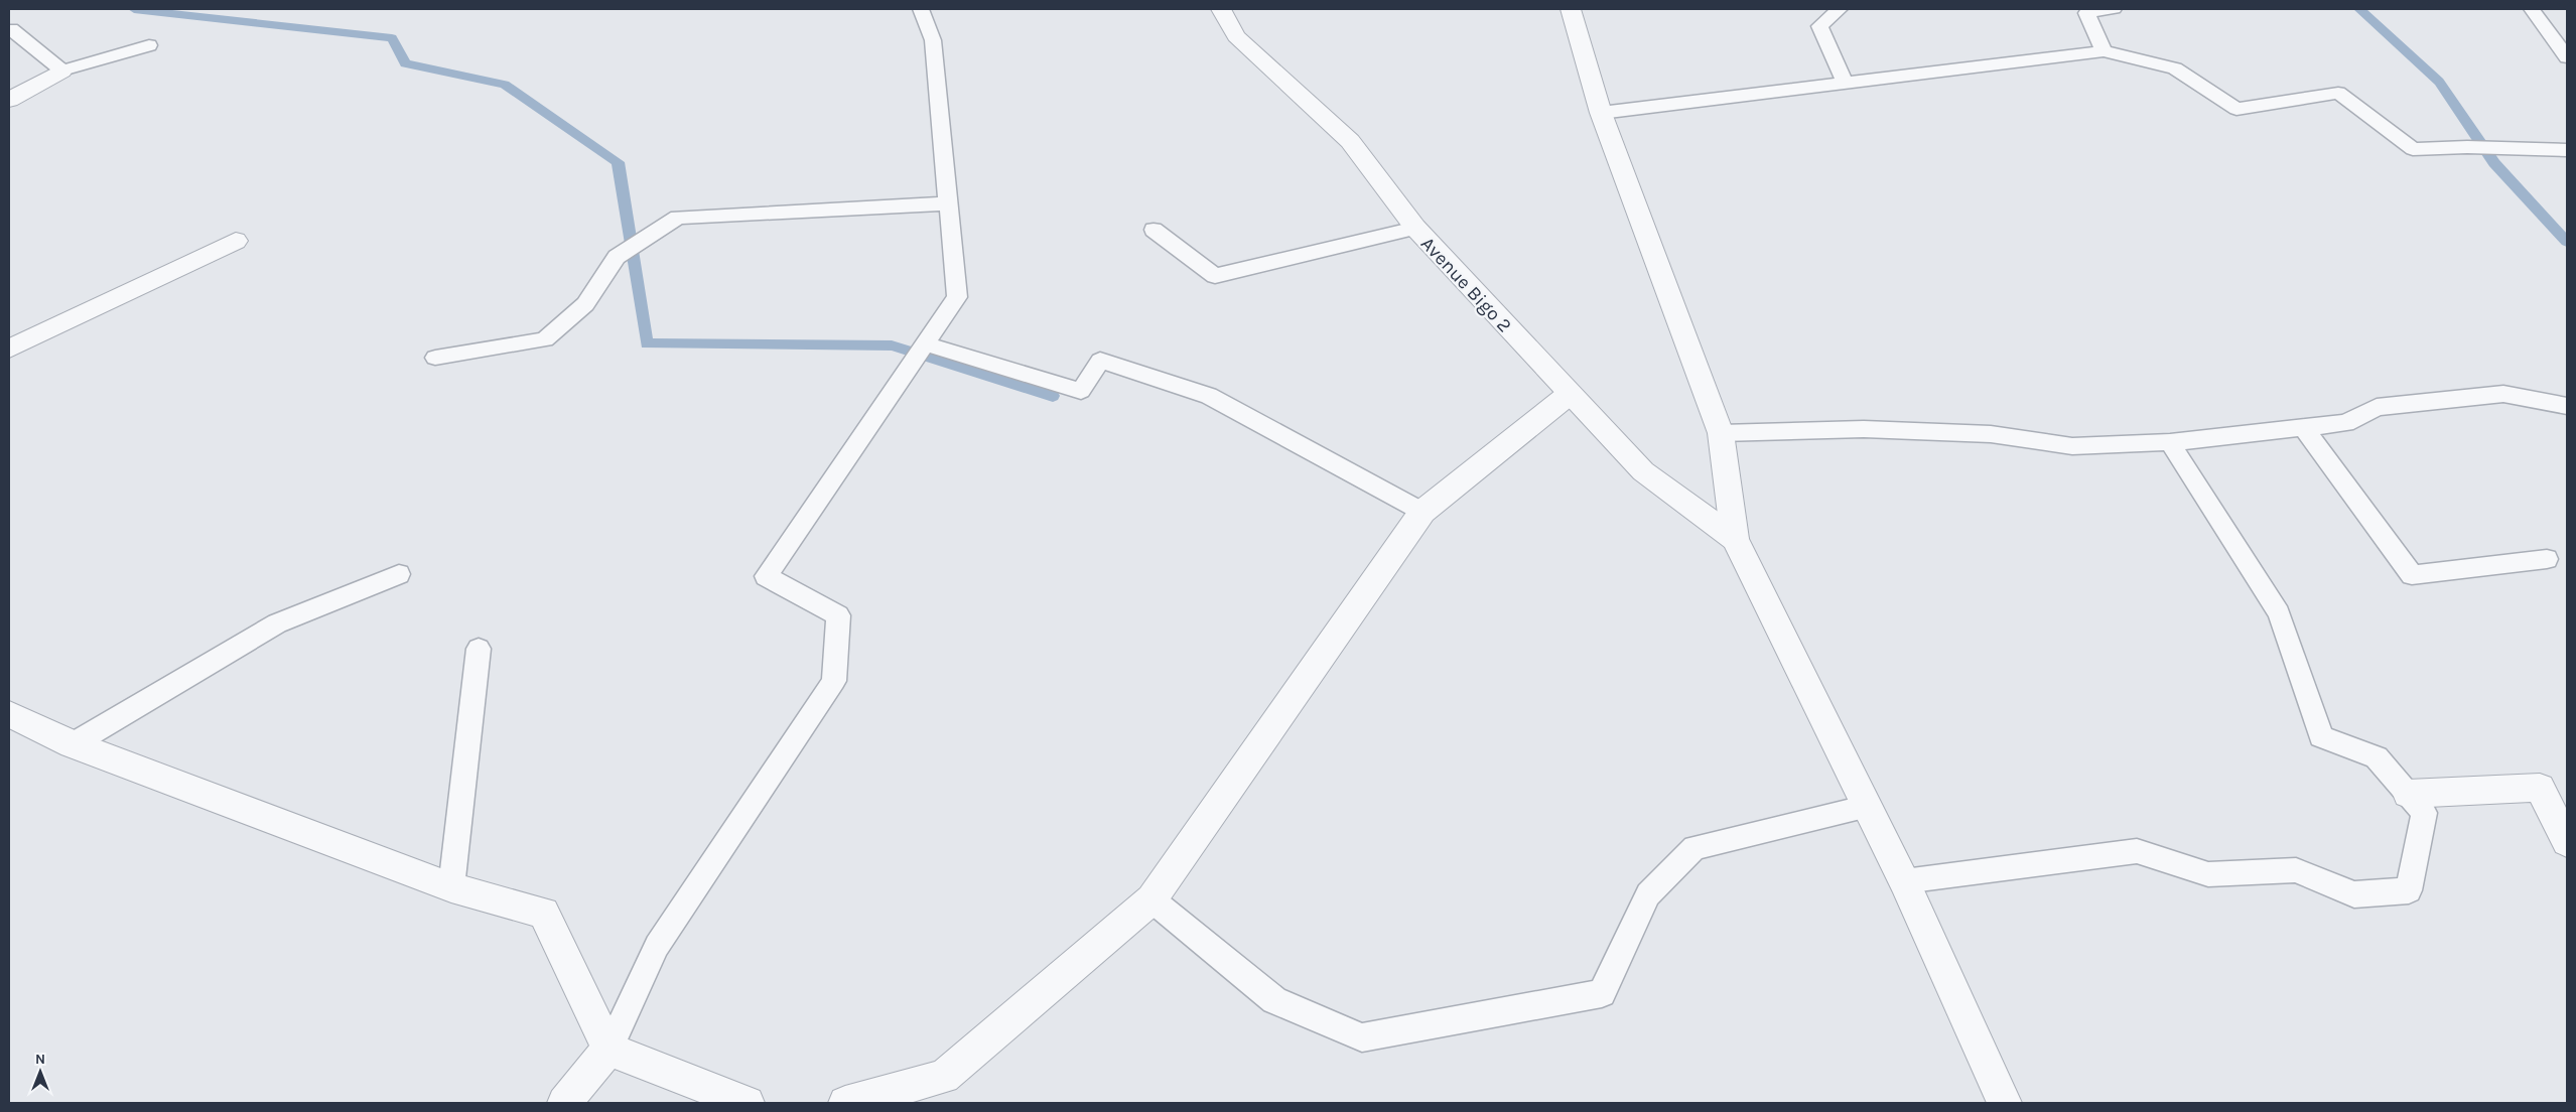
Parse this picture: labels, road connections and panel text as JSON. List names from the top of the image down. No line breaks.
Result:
{"streets":{"street":["Avenue Bigo 2"]},"north":"top"}
